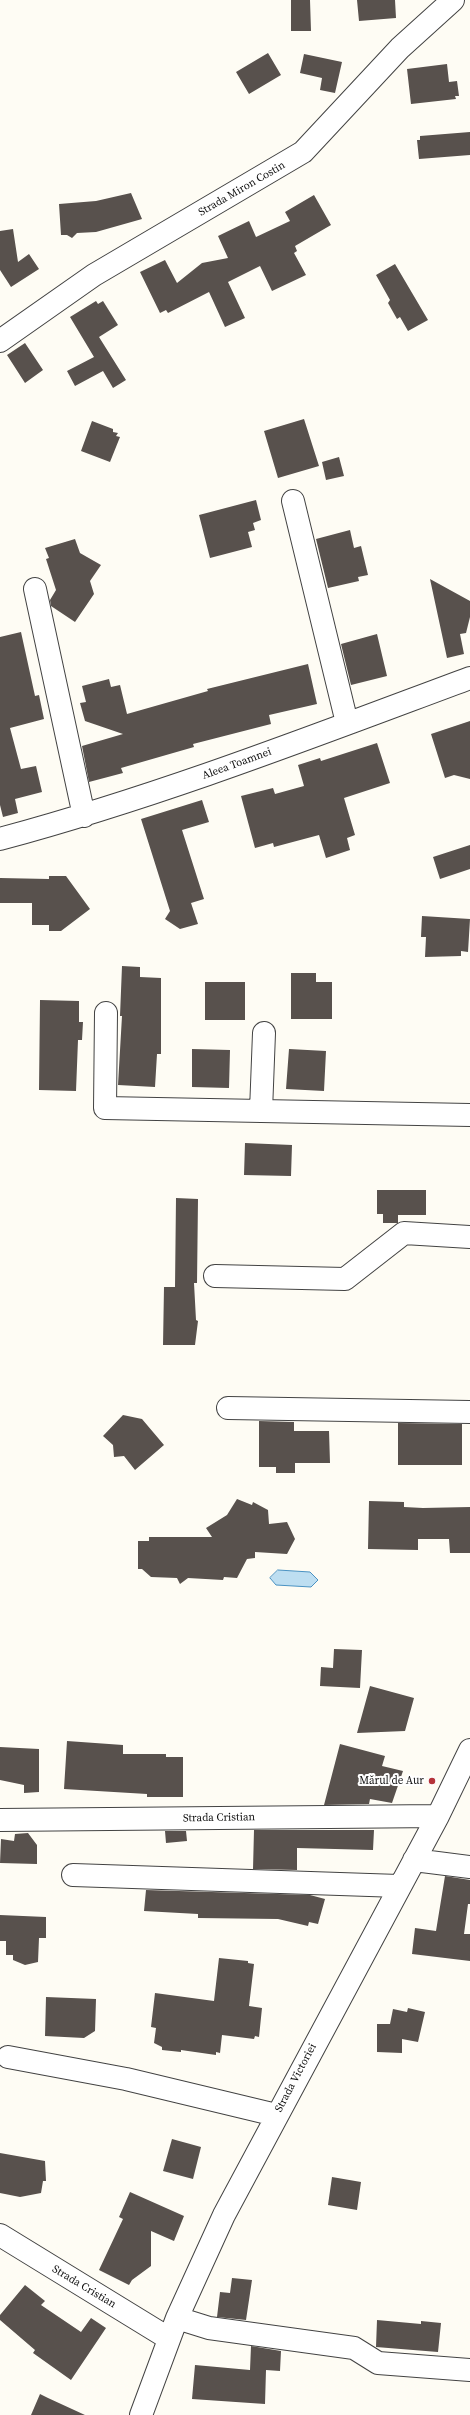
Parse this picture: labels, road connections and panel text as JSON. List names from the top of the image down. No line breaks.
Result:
{"streets":{"street":["Strada Miron Costin","Aleea Toamnei","Strada Cristian","Strada Victoriei"]},"crossings":[["Strada Cristian","Strada Victoriei"]],"places":["Mărul de Aur"]}
